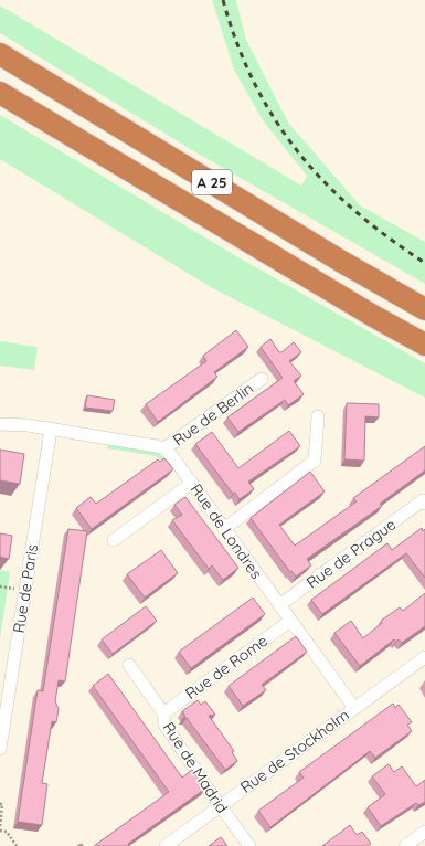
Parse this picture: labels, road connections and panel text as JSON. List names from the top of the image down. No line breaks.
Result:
{"streets":{"highway":["A 25"],"street":["Rue de Berlin","Rue de Londres","Rue de Prague","Rue de Paris","Rue de Rome","Rue de Stockholm","Rue de Madrid"]},"crossings":[["Rue de Berlin","Rue de Londres"],["Rue de Londres","Rue de Prague"],["Rue de Londres","Rue de Rome"],["Rue de Londres","Rue de Stockholm"],["Rue de Rome","Rue de Madrid"],["Rue de Stockholm","Rue de Madrid"]]}
